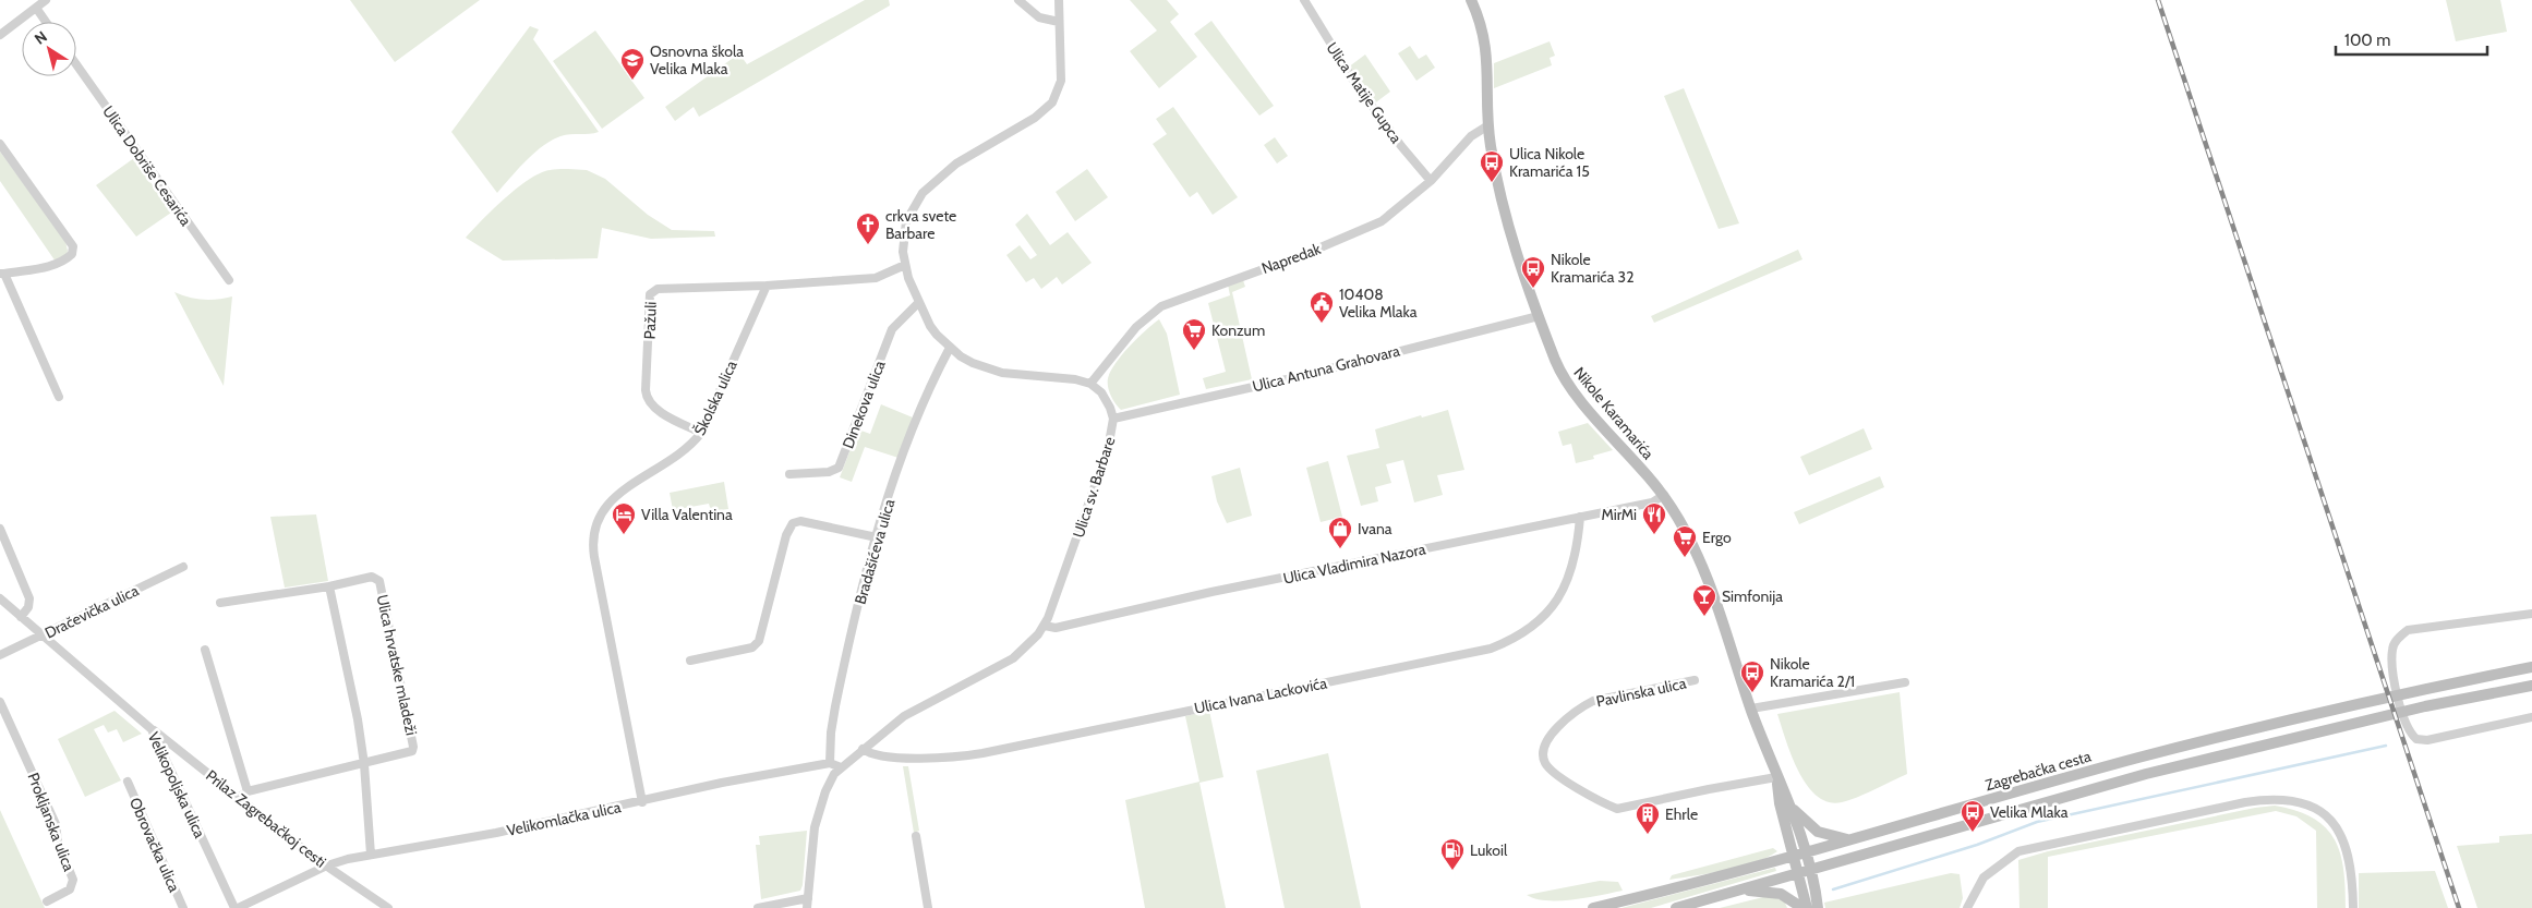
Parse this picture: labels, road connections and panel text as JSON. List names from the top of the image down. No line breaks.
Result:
{"streets":{"main road":["Nikole Karamarića","Zagrebačka cesta"],"street":["Ulica Matije Gupca","Ulica Dobriše Cesarića","Napredak","Pažuli","Ulica Antuna Grahovara","Školska ulica","Dinekova ulica","Ulica sv. Barbare","Bradašićeva ulica","Ulica Vladimira Nazora","Dračevička ulica","Ulica hrvatske mladeži","Pavlinska ulica","Ulica Ivana Lackovića","Velikopoljska ulica","Prilaz Zagrebačkoj cesti","Velikomlačka ulica","Prokljanska ulica","Obrovačka ulica"]},"crossings":[["Ulica Matije Gupca","Napredak"],["Napredak","Nikole Karamarića"],["Napredak","Ulica sv. Barbare"],["Pažuli","Školska ulica"],["Ulica Antuna Grahovara","Nikole Karamarića"],["Ulica Antuna Grahovara","Ulica sv. Barbare"],["Školska ulica","Velikomlačka ulica"],["Nikole Karamarića","Ulica Vladimira Nazora"],["Nikole Karamarića","Pavlinska ulica"],["Ulica sv. Barbare","Ulica Vladimira Nazora"],["Ulica sv. Barbare","Ulica Ivana Lackovića"],["Bradašićeva ulica","Velikomlačka ulica"],["Ulica Vladimira Nazora","Ulica Ivana Lackovića"],["Dračevička ulica","Velikopoljska ulica"],["Ulica hrvatske mladeži","Prilaz Zagrebačkoj cesti"],["Velikopoljska ulica","Prilaz Zagrebačkoj cesti"],["Velikopoljska ulica","Velikomlačka ulica"],["Prilaz Zagrebačkoj cesti","Velikomlačka ulica"]],"places":{"school or university":["Osnovna škola Velika Mlaka"],"bus stop":["Ulica Nikole Kramarića 15","Nikole Kramarića 32","Nikole Kramarića 2/1","Velika Mlaka"],"church":["crkva svete Barbare"],"public building":["10408 Velika Mlaka"],"supermarket":["Konzum","Ergo"],"hotel":["Villa Valentina"],"restaurant":["MirMi"],"shop":["Ivana"],"bar":["Simfonija"],"building":["Ehrle"],"fuel station":["Lukoil"]},"scale_bar":"100 m","north":"top left"}
